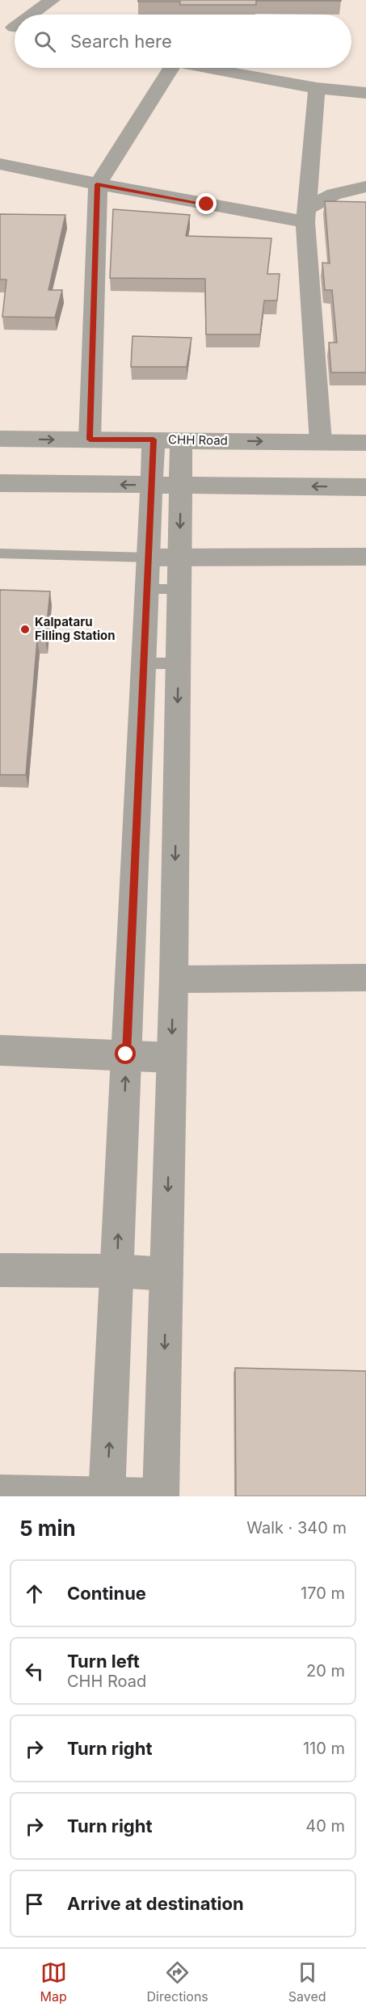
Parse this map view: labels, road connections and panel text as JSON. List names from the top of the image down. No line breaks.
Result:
{"streets":{"street":["CHH Road"]},"places":["Kalpataru Filling Station"],"page":{"search":"Search here","heading":["5 min","Walk · 340 m"],"list":[["Continue","170 m"],["Turn left","CHH Road","20 m"],["Turn right","110 m"],["Turn right","40 m"],"Arrive at destination"],"nav":["Map","Directions","Saved"]}}
